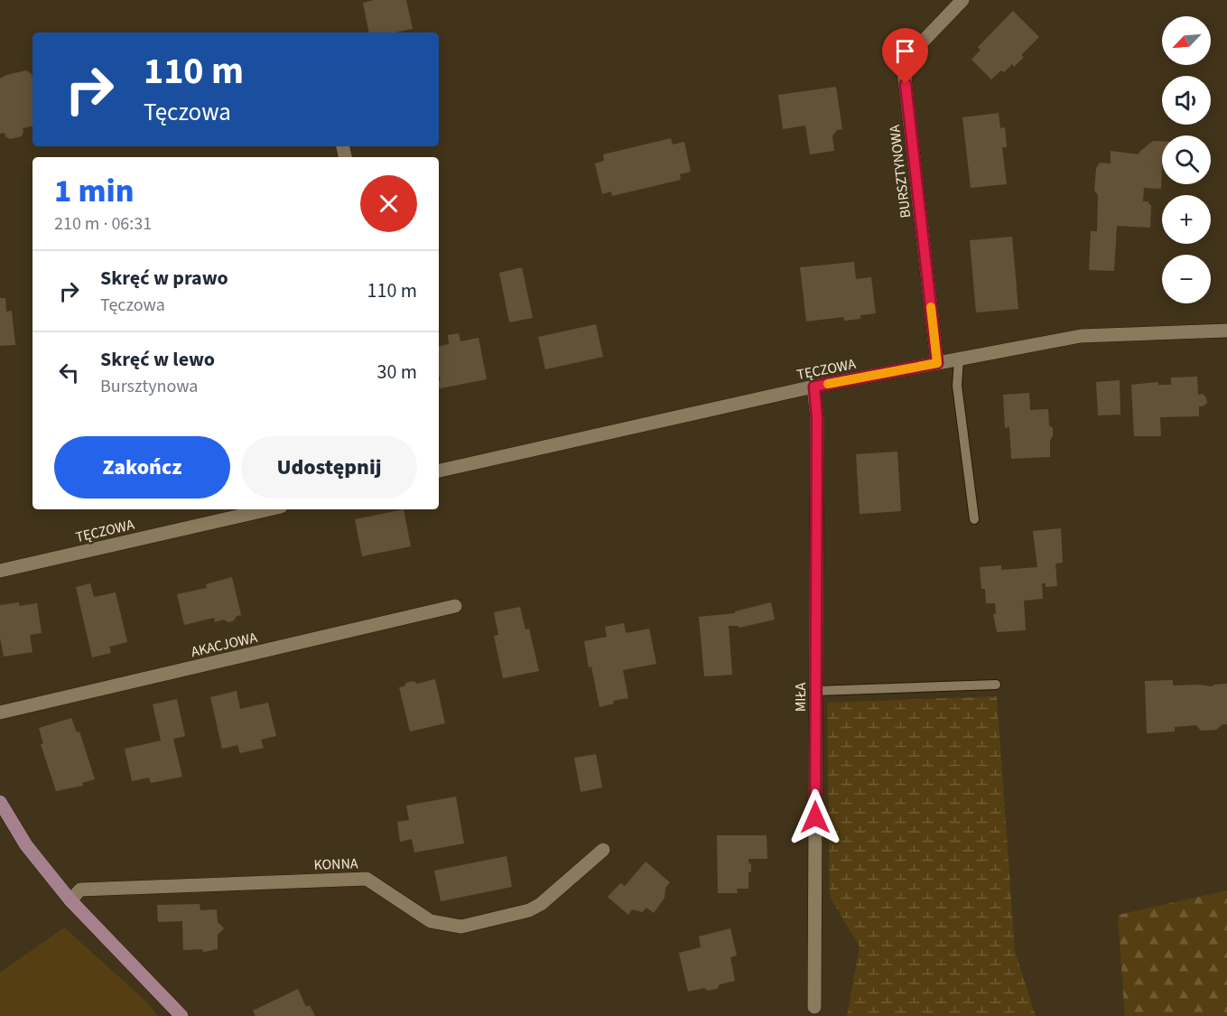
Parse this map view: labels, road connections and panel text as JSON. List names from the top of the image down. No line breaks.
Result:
{"streets":{"street":["BURSZTYNOWA","TĘCZOWA","AKACJOWA","MIŁA","KONNA"]},"crossings":[["BURSZTYNOWA","TĘCZOWA"],["TĘCZOWA","MIŁA"]],"north":"bottom left","page":{"map_buttons":["+","−"],"turn":["110 m","Tęczowa"],"heading":["1 min","210 m · 06:31"],"list":[{"name":"Skręć w prawo","note":"Tęczowa","value":"110 m"},{"name":"Skręć w lewo","note":"Bursztynowa","value":"30 m"}],"buttons":["Zakończ","Udostępnij"]}}
